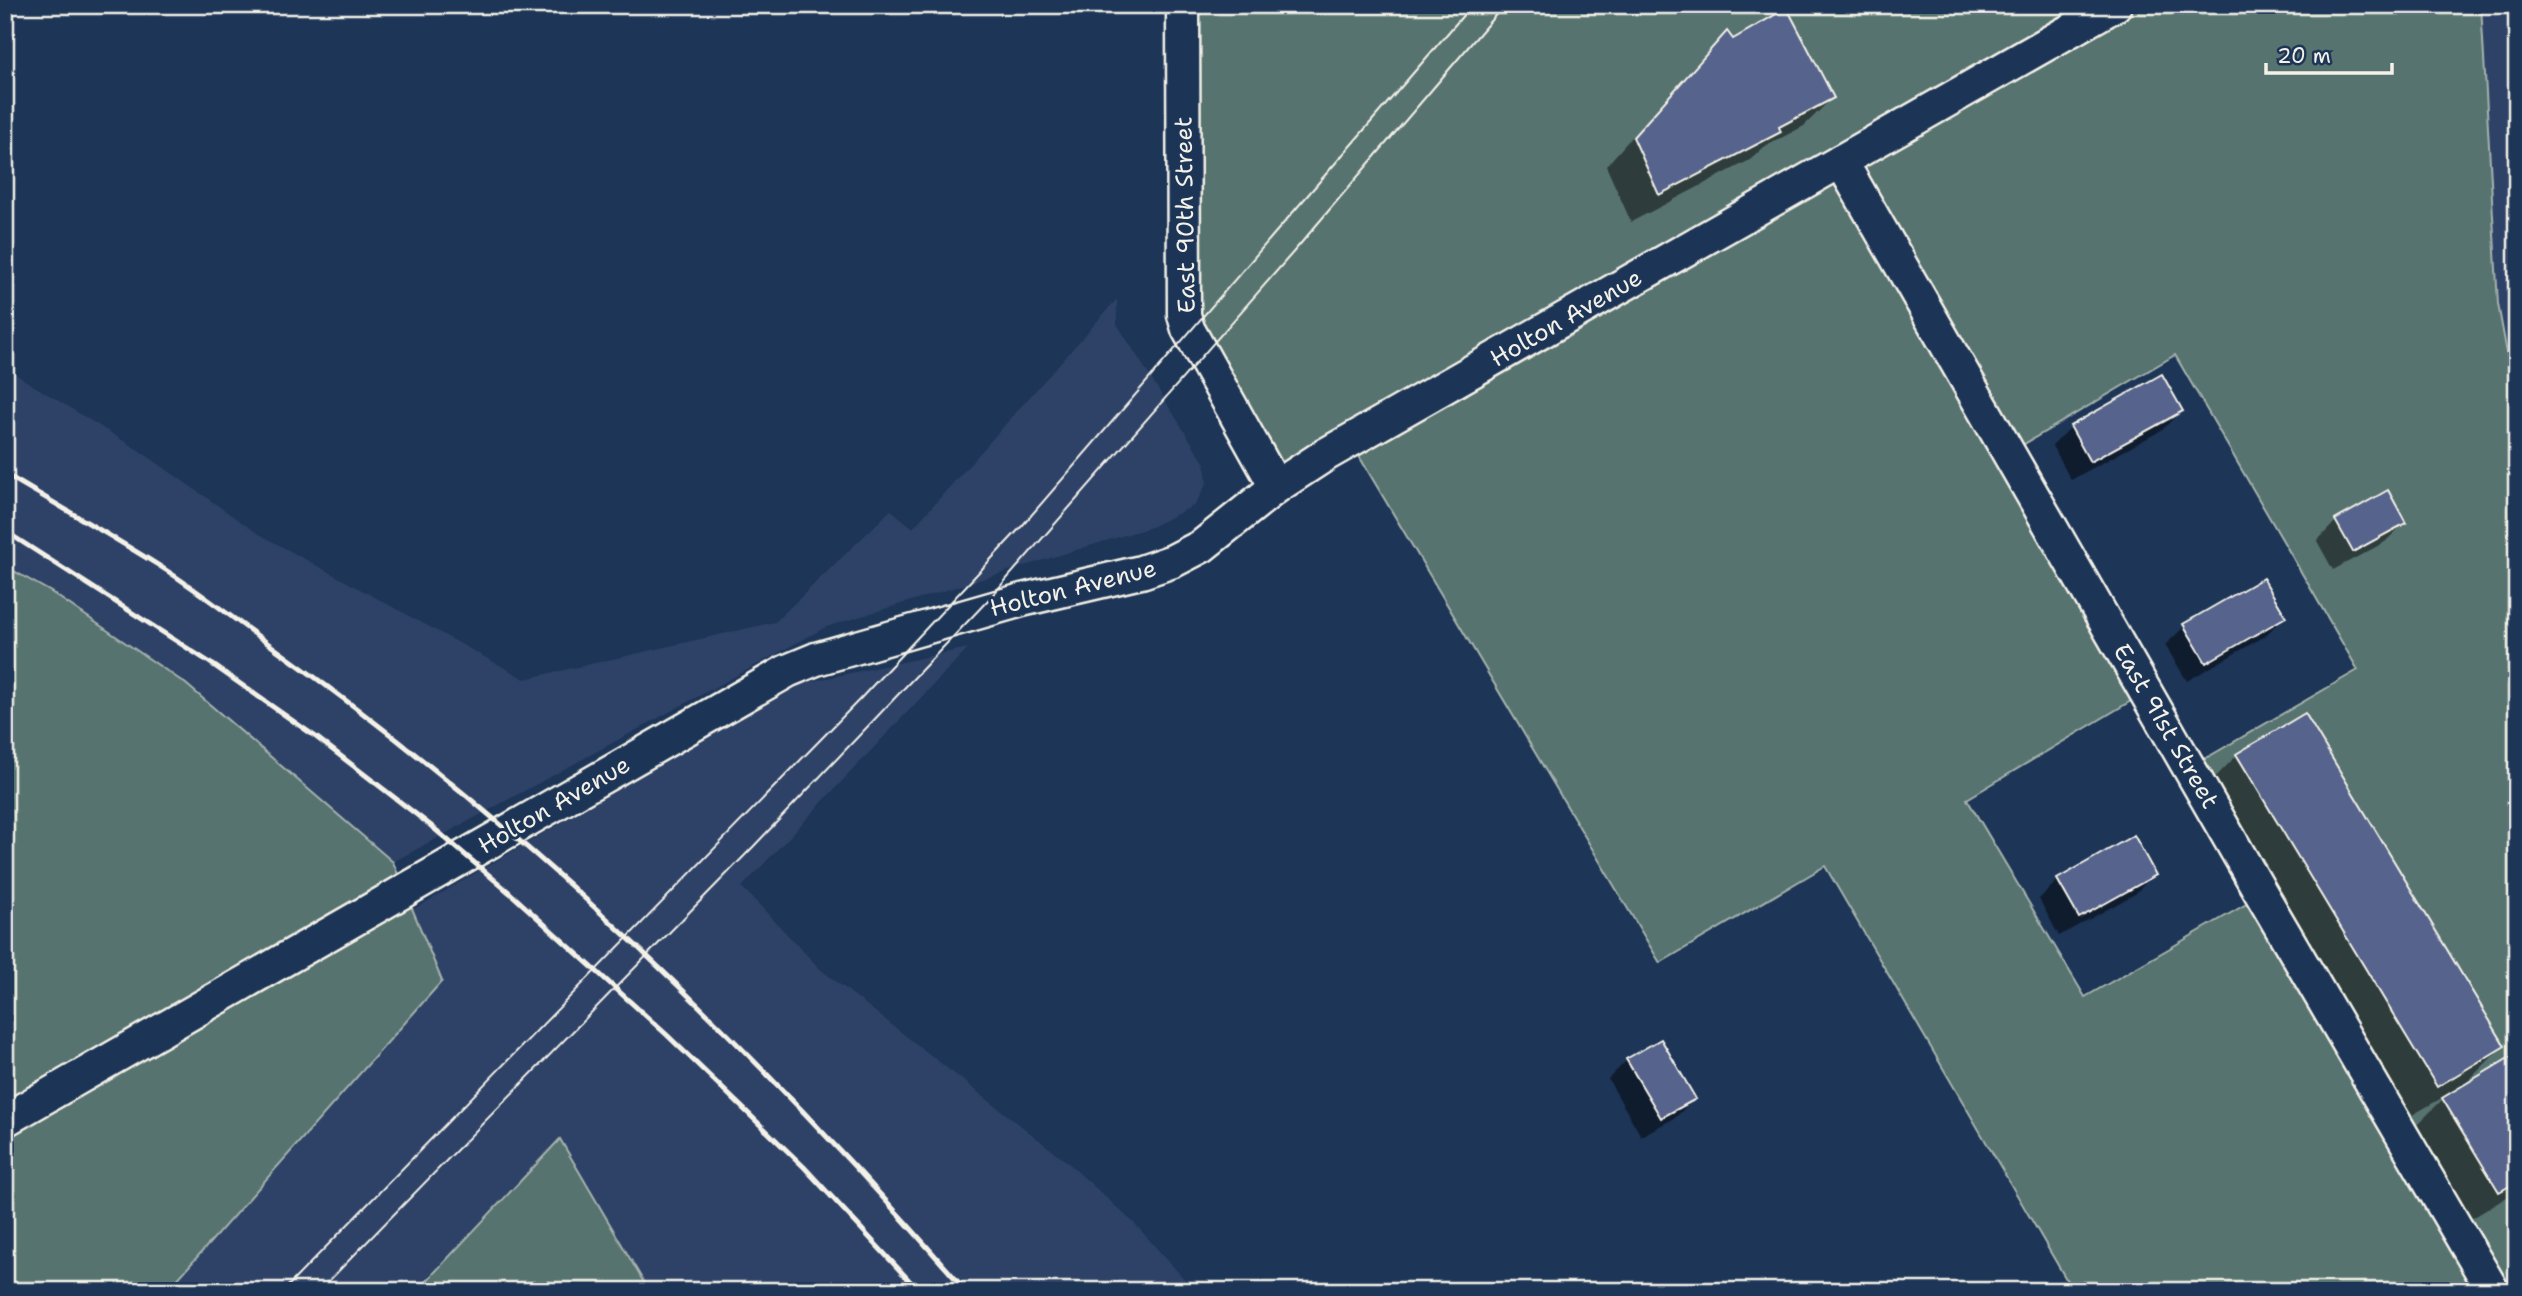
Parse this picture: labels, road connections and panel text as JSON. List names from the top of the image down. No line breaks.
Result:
{"streets":{"street":["East 90th Street","Holton Avenue","East 91st Street"]},"crossings":[["East 90th Street","Holton Avenue"],["Holton Avenue","East 91st Street"]],"scale_bar":"20 m"}
